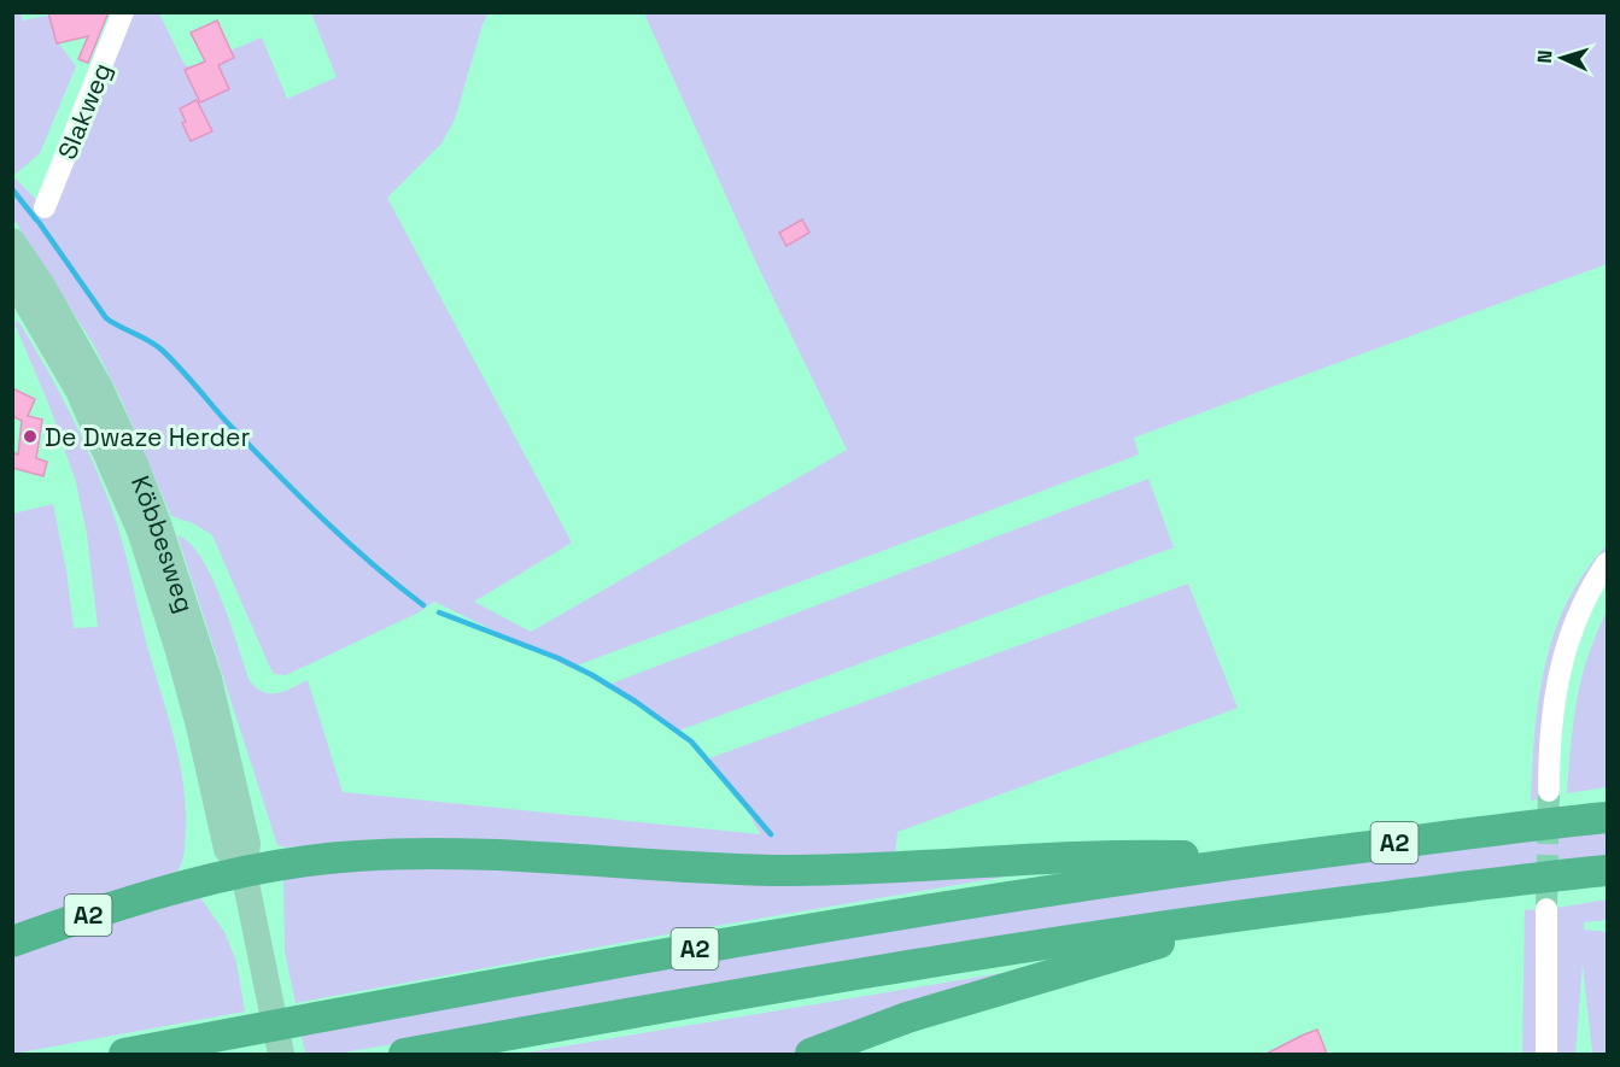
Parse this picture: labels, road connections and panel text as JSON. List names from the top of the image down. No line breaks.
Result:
{"streets":{"highway":["A2"],"main road":["Köbbesweg"],"street":["Slakweg"]},"crossings":[["Köbbesweg","A2"]],"places":["De Dwaze Herder"],"north":"left"}
